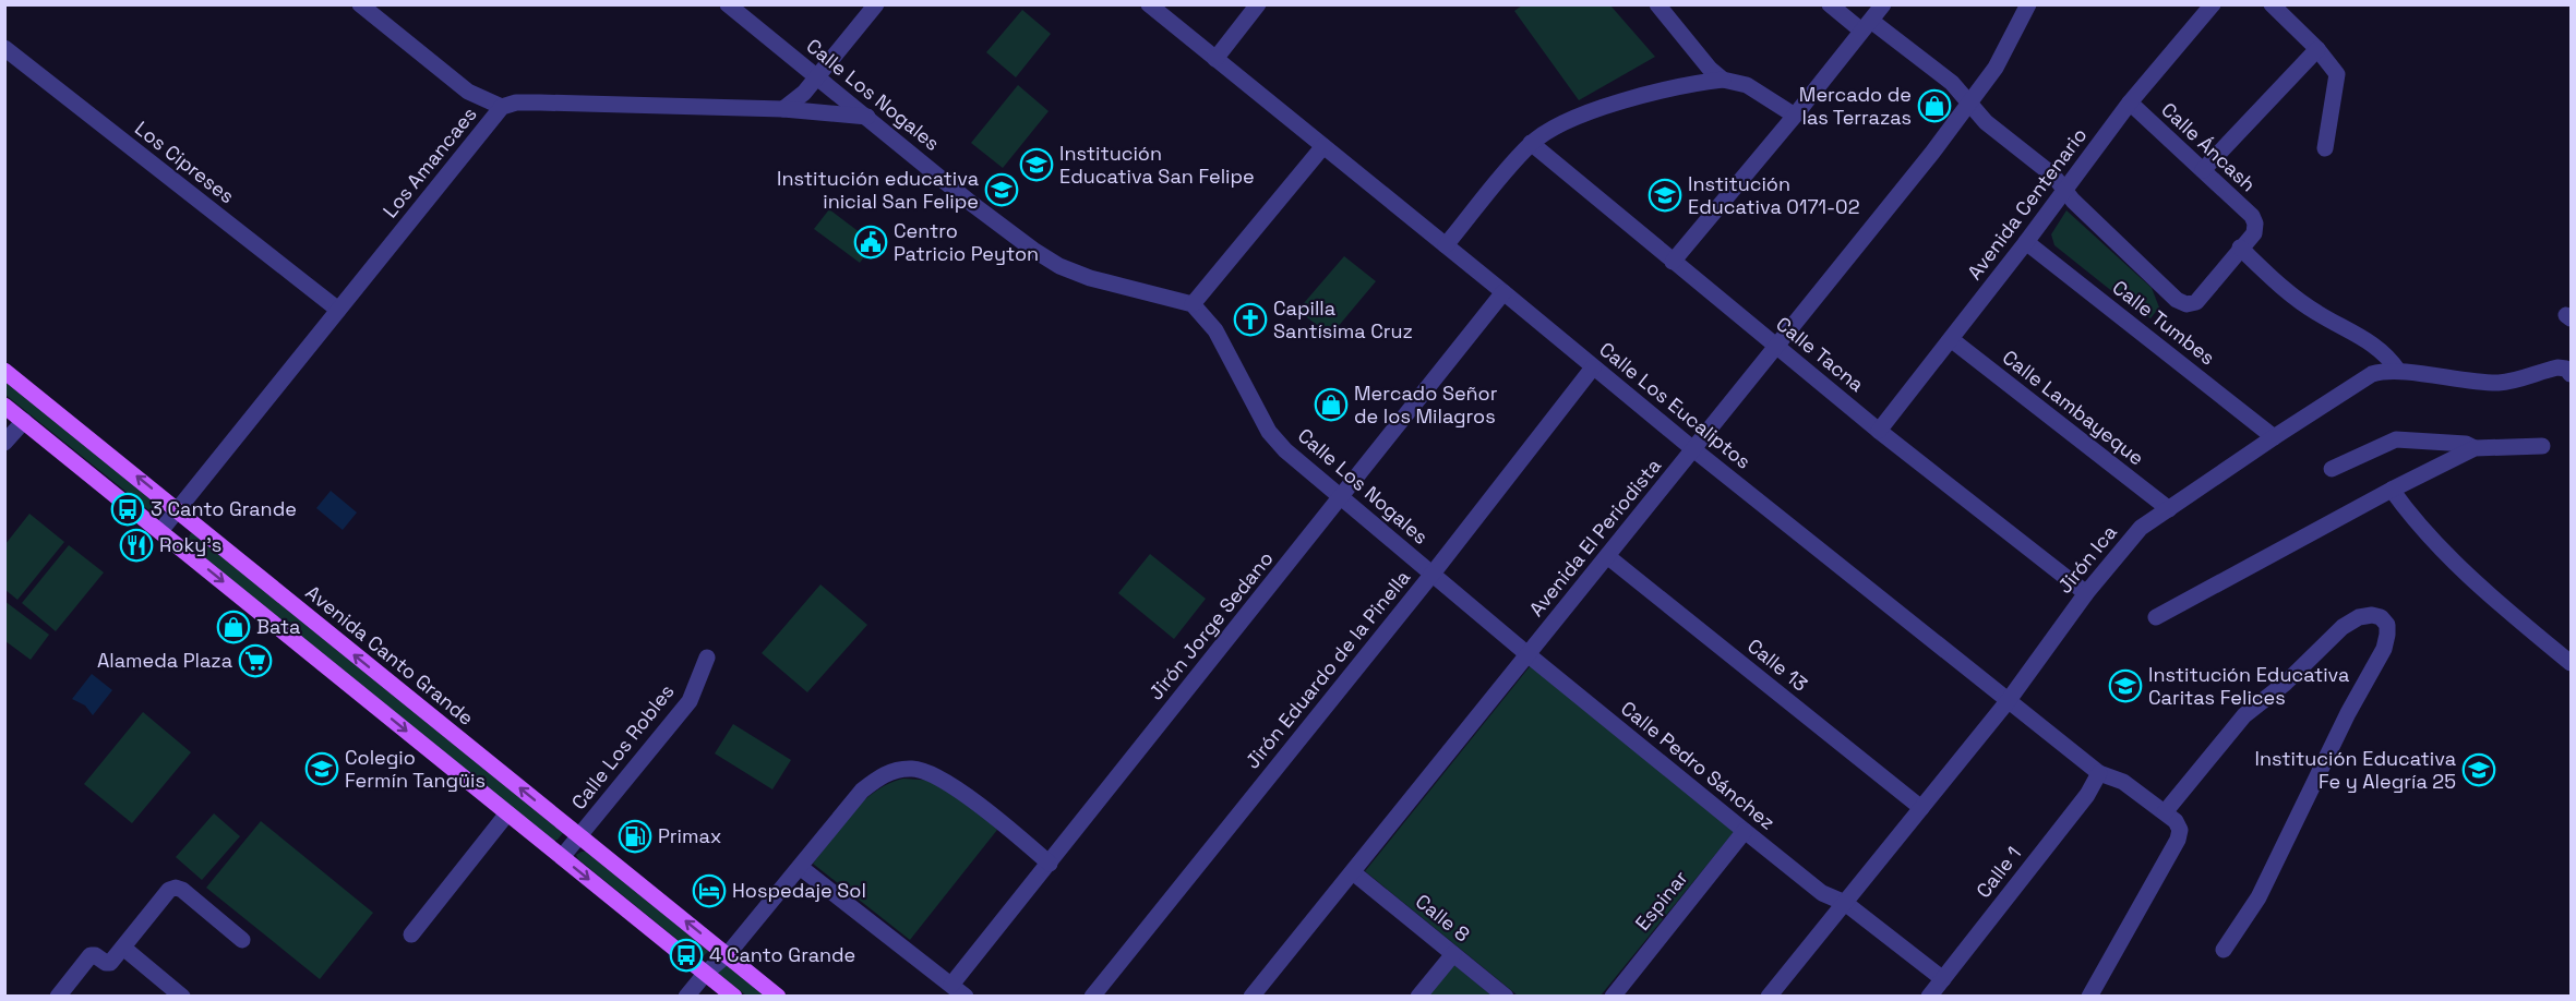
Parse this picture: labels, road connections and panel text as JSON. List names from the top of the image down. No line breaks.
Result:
{"streets":{"main road":["Avenida Canto Grande"],"street":["Calle Los Nogales","Calle Áncash","Los Cipreses","Los Amancaes","Avenida Centenario","Calle Tumbes","Calle Tacna","Calle Los Eucaliptos","Calle Lambayeque","Avenida El Periodista","Jirón Ica","Jirón Jorge Sedano","Calle 13","Jirón Eduardo de la Pinella","Calle Los Robles","Calle Pedro Sánchez","Calle 1","Espinar","Calle 8"]},"crossings":[["Calle Los Nogales","Los Amancaes"],["Calle Los Nogales","Jirón Jorge Sedano"],["Calle Los Nogales","Jirón Eduardo de la Pinella"],["Calle Los Nogales","Calle Pedro Sánchez"],["Calle Áncash","Avenida Centenario"],["Los Cipreses","Los Amancaes"],["Los Amancaes","Avenida Canto Grande"],["Avenida Centenario","Calle Tumbes"],["Avenida Centenario","Calle Tacna"],["Avenida Centenario","Calle Lambayeque"],["Calle Tumbes","Jirón Ica"],["Calle Tacna","Avenida El Periodista"],["Calle Tacna","Jirón Ica"],["Calle Los Eucaliptos","Avenida El Periodista"],["Calle Los Eucaliptos","Jirón Ica"],["Calle Los Eucaliptos","Jirón Jorge Sedano"],["Calle Los Eucaliptos","Jirón Eduardo de la Pinella"],["Calle Los Eucaliptos","Calle 1"],["Calle Lambayeque","Jirón Ica"],["Avenida El Periodista","Calle 13"],["Avenida El Periodista","Calle Pedro Sánchez"],["Avenida El Periodista","Calle 8"],["Jirón Ica","Calle 13"],["Jirón Ica","Calle Pedro Sánchez"],["Avenida Canto Grande","Calle Los Robles"],["Jirón Eduardo de la Pinella","Calle Pedro Sánchez"],["Calle Pedro Sánchez","Calle 1"],["Calle Pedro Sánchez","Espinar"]],"places":{"shop":["Mercado de las Terrazas","Mercado Señor de los Milagros","Bata"],"school or university":["Institución Educativa San Felipe","Institución educativa inicial San Felipe","Institución Educativa 0171-02","Institución Educativa Caritas Felices","Colegio Fermín Tangüis","Institución Educativa Fe y Alegría 25"],"public building":["Centro Patricio Peyton"],"church":["Capilla Santísima Cruz"],"bus stop":["3 Canto Grande","4 Canto Grande"],"restaurant":["Roky's"],"supermarket":["Alameda Plaza"],"fuel station":["Primax"],"hotel":["Hospedaje Sol"]}}
